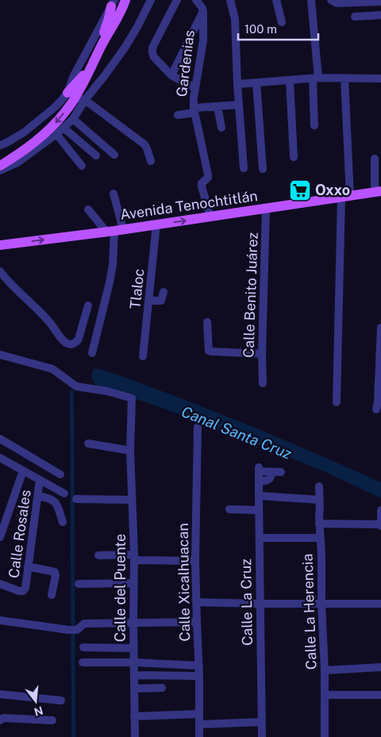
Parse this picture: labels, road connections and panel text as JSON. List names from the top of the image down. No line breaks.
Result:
{"streets":{"main road":["Avenida Tenochtitlán"],"street":["Gardenias","Tlaloc","Calle Benito Juárez","Calle Rosales","Calle Xicalhuacan","Calle del Puente","Calle La Cruz","Calle La Herencia"]},"crossings":[["Gardenias","Avenida Tenochtitlán"],["Avenida Tenochtitlán","Tlaloc"],["Avenida Tenochtitlán","Calle Benito Juárez"]],"one_way":["Avenida Tenochtitlán"],"water":["Canal Santa Cruz"],"places":{"supermarket":["Oxxo"]},"scale_bar":"100 m","north":"bottom"}
